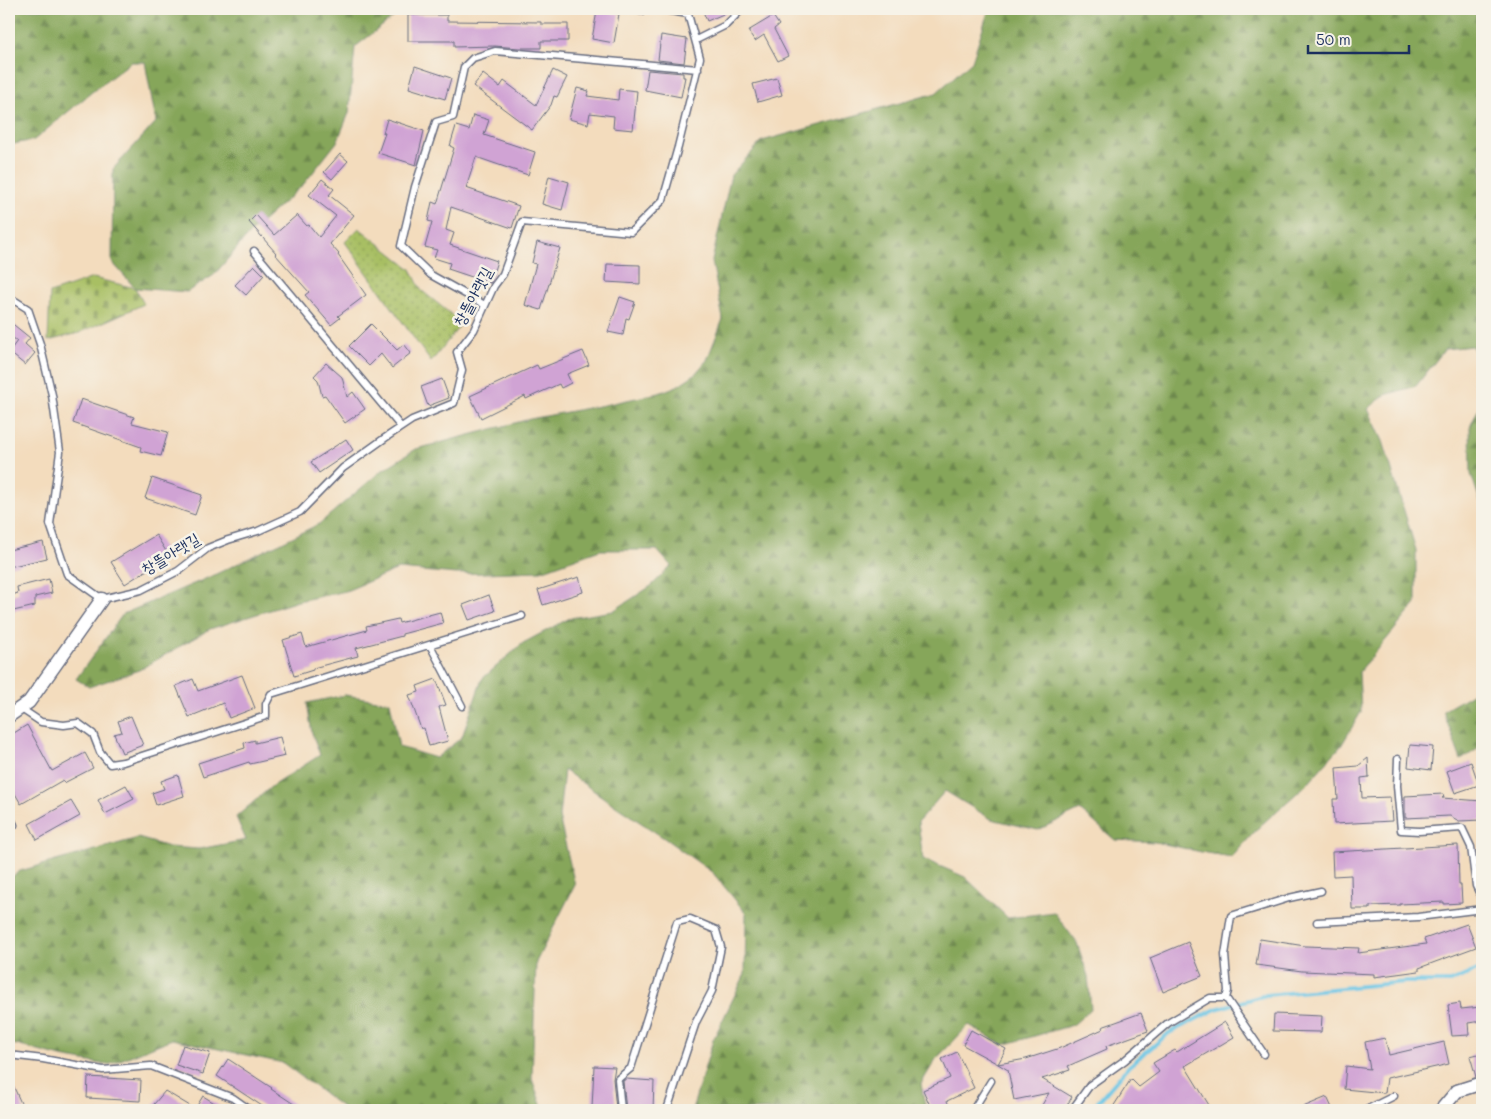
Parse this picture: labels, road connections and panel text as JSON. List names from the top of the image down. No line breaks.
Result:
{"streets":{"lane":["창뜰아랫길"]},"scale_bar":"50 m"}
